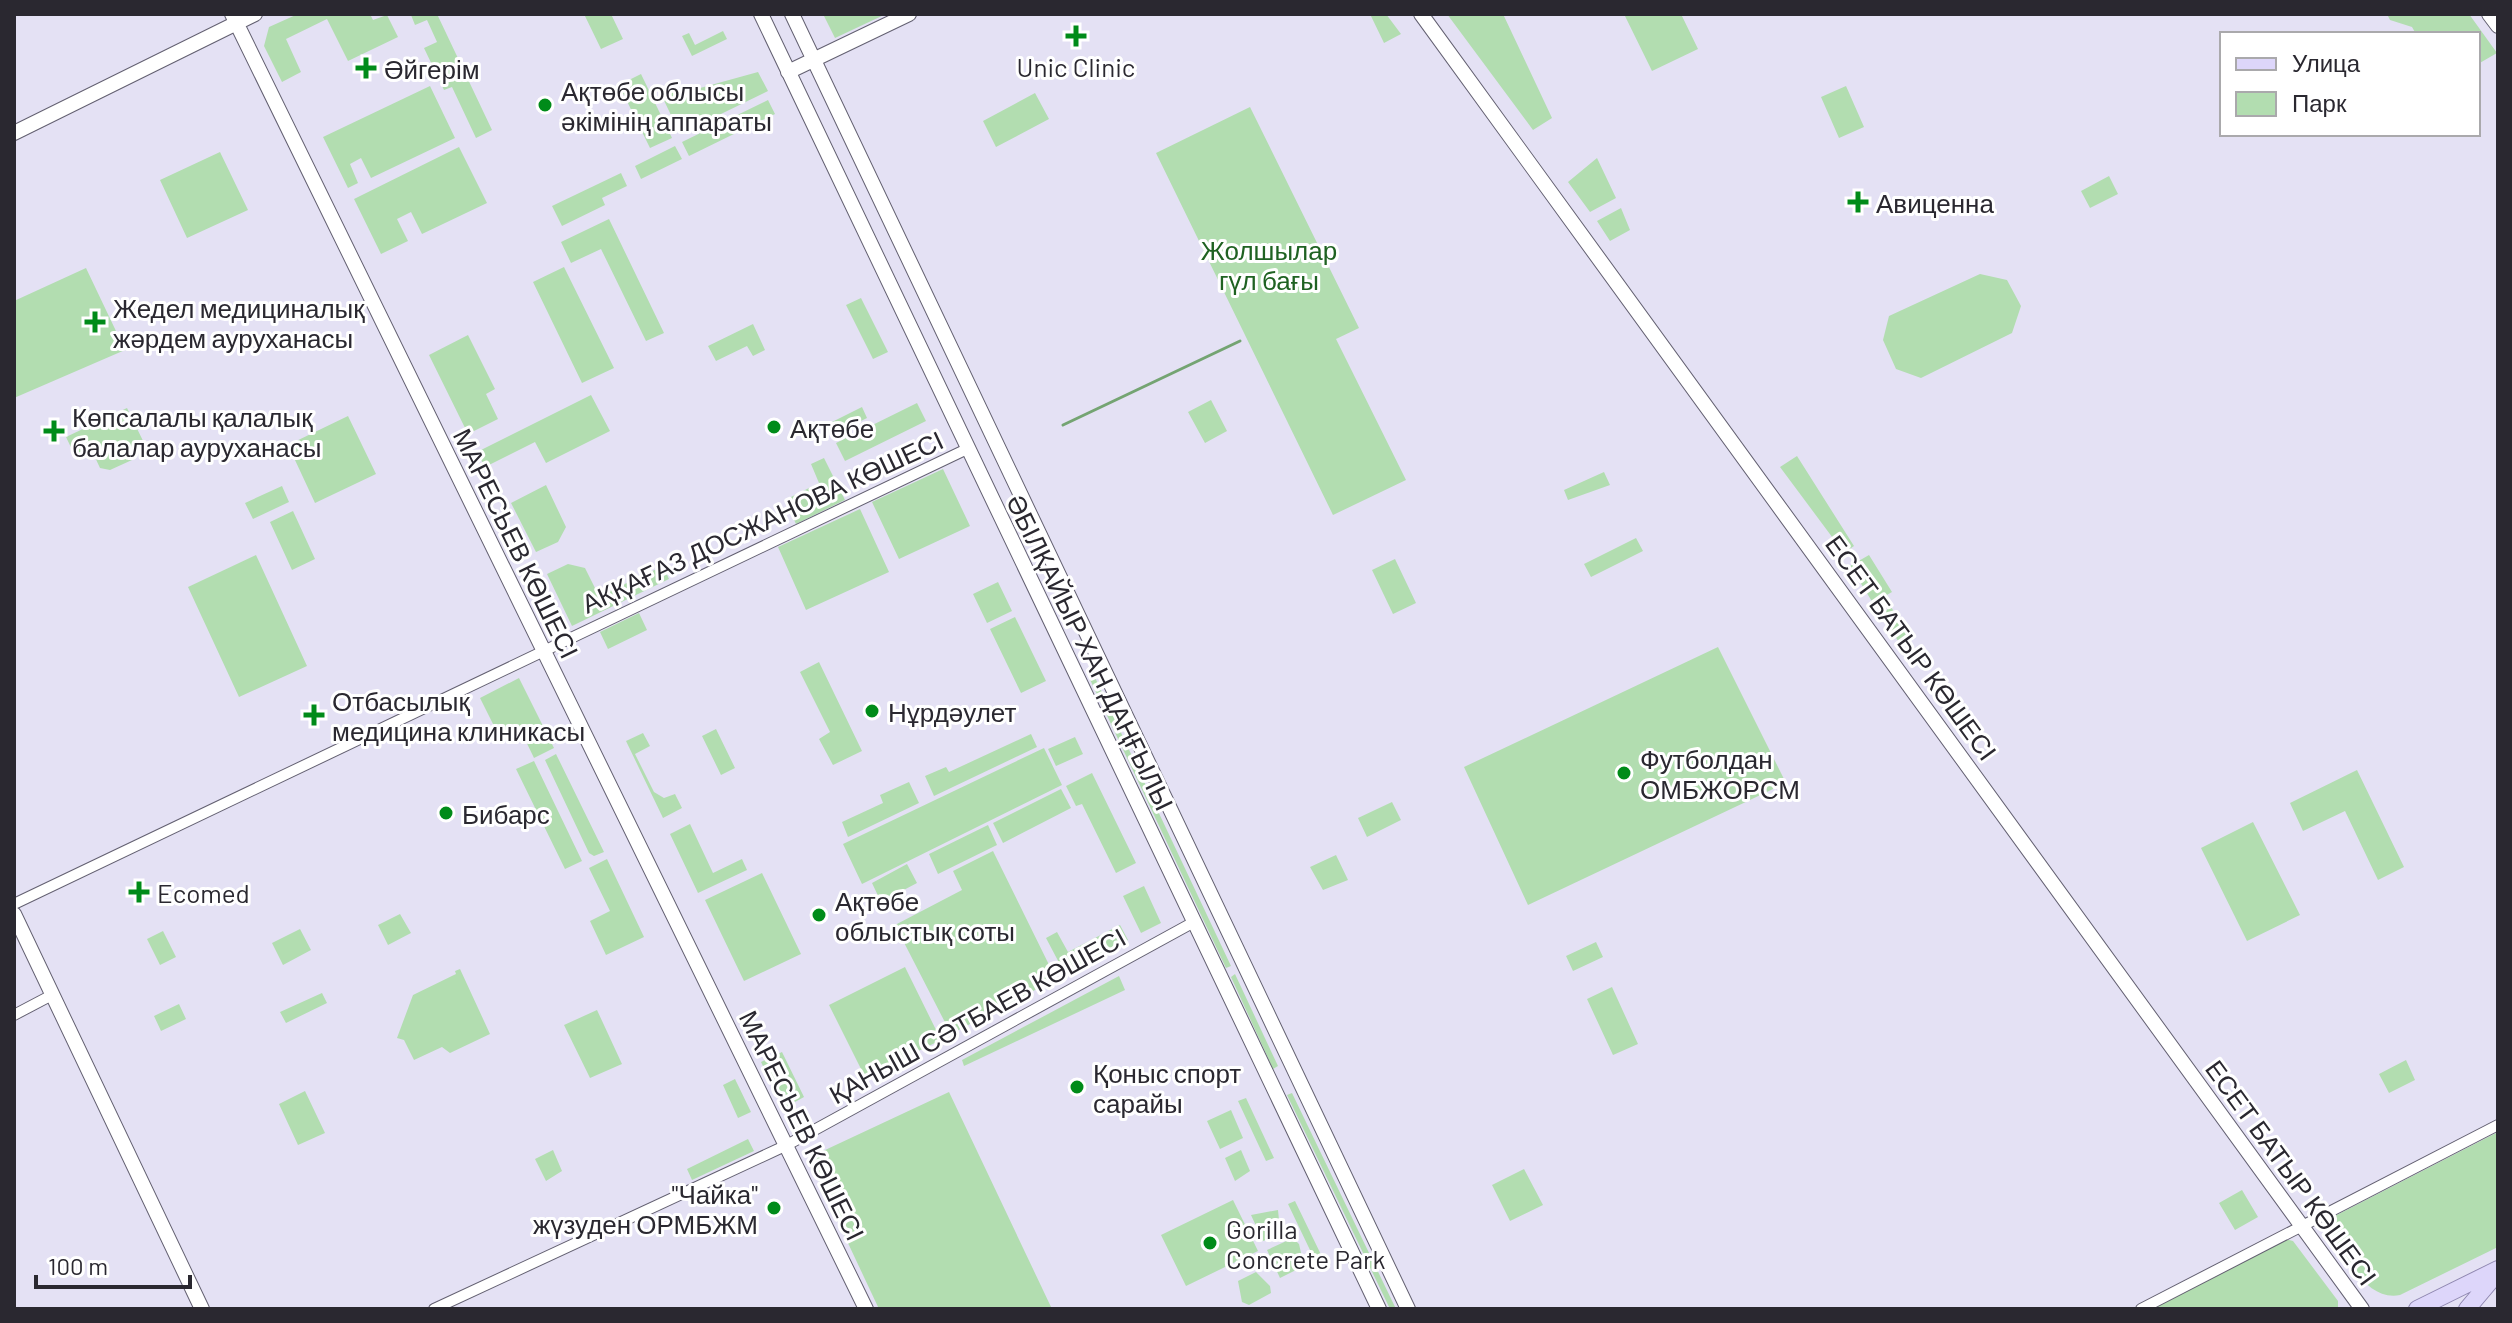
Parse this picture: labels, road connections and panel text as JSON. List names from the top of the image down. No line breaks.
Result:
{"streets":{"street":["АҚҚАҒАЗ ДОСЖАНОВА КӨШЕСІ","МАРЕСЬЕВ КӨШЕСІ","ЕСЕТ БАТЫР КӨШЕСІ","ӘБІЛҚАЙЫР ХАН ДАҢҒЫЛЫ","ҚАНЫШ СӘТБАЕВ КӨШЕСІ"]},"crossings":[["АҚҚАҒАЗ ДОСЖАНОВА КӨШЕСІ","МАРЕСЬЕВ КӨШЕСІ"],["АҚҚАҒАЗ ДОСЖАНОВА КӨШЕСІ","ӘБІЛҚАЙЫР ХАН ДАҢҒЫЛЫ"],["МАРЕСЬЕВ КӨШЕСІ","ҚАНЫШ СӘТБАЕВ КӨШЕСІ"],["ӘБІЛҚАЙЫР ХАН ДАҢҒЫЛЫ","ҚАНЫШ СӘТБАЕВ КӨШЕСІ"]],"parks":["Жолшылар гүл бағы"],"places":{"health":["Unic Clinic","Әйгерім","Авиценна","Жедел медициналық жәрдем ауруханасы","Көпсалалы қалалық балалар ауруханасы","Отбасылық медицина клиникасы","Ecomed"],"other":["Ақтөбе облысы әкімінің аппараты","Ақтөбе","Нұрдәулет","Футболдан ОМБЖОРСМ","Бибарс","Ақтөбе облыстық соты","Қоныс спорт сарайы","\"Чайка\" жүзуден ОРМБЖМ","Gorilla Concrete Park"]},"legend":["Улица","Парк"],"scale_bar":"100 m"}
